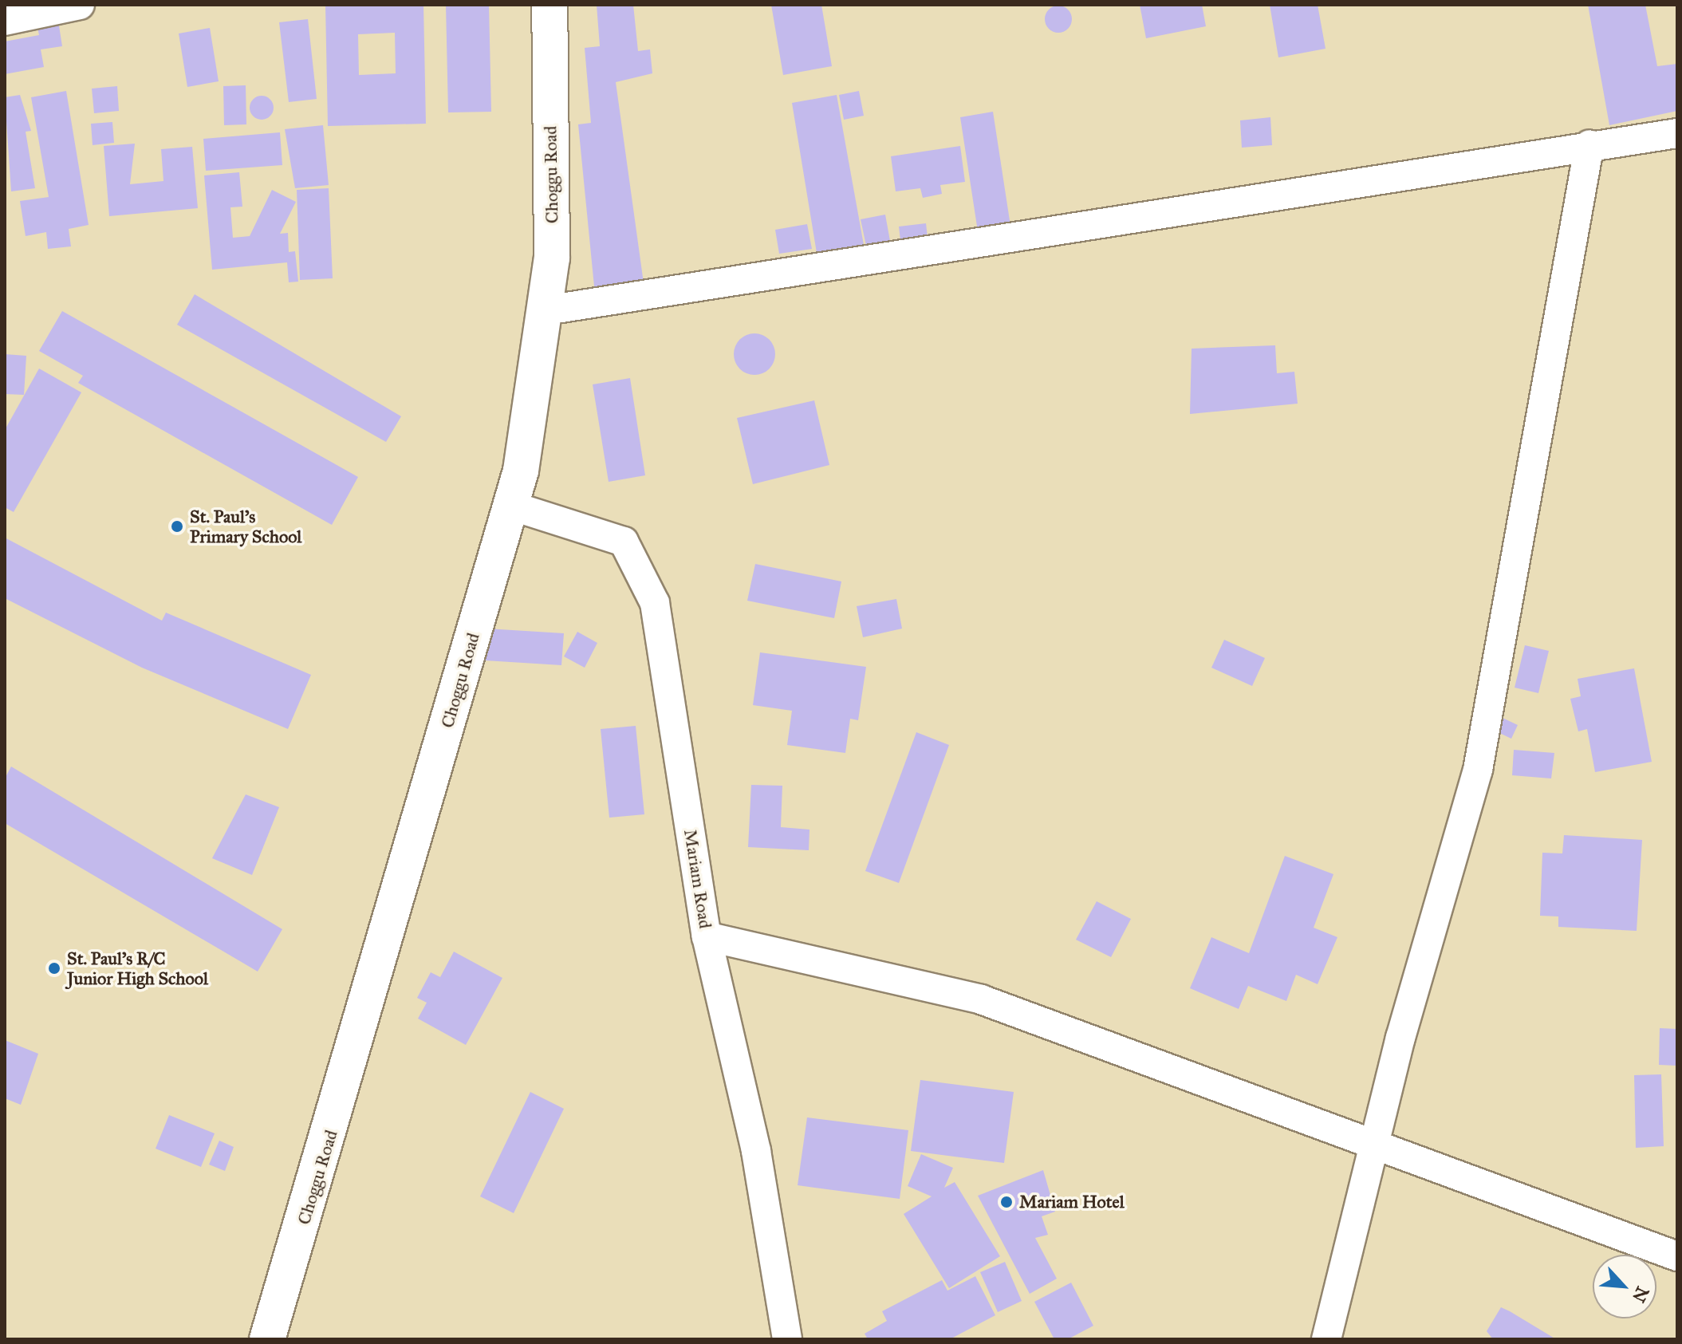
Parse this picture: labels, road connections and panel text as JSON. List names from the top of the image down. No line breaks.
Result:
{"streets":{"main road":["Choggu Road"],"street":["Mariam Road"]},"crossings":[["Choggu Road","Mariam Road"]],"places":["St. Paul's Primary School","St. Paul's R/C Junior High School","Mariam Hotel"],"north":"bottom right"}
